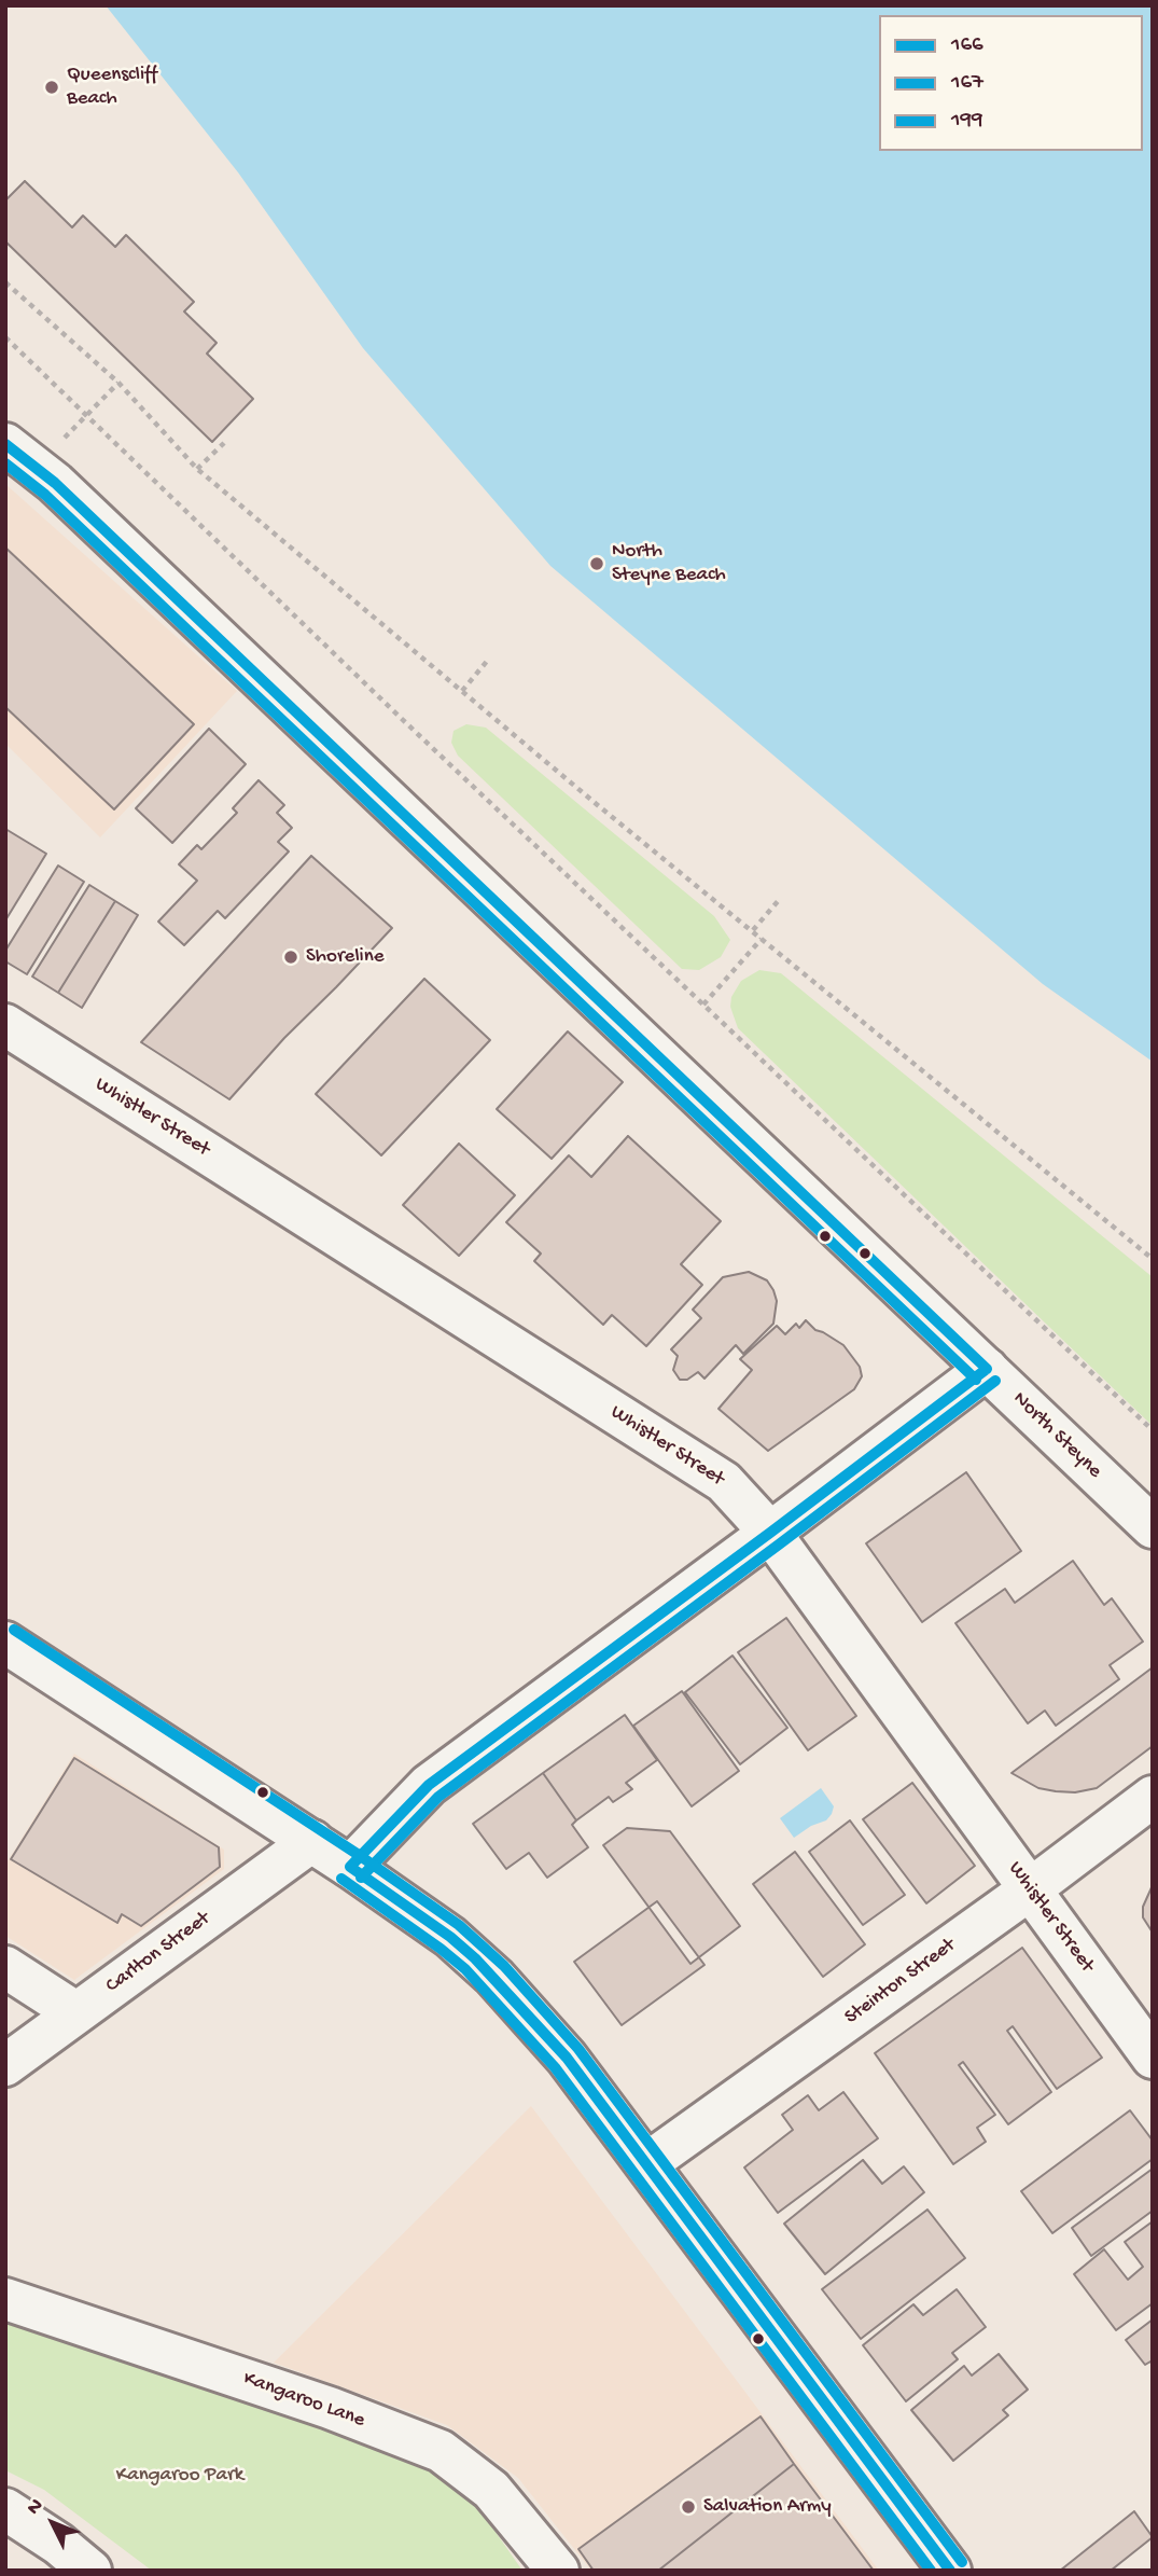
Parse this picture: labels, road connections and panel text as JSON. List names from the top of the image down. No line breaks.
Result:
{"streets":{"street":["Whistler Street","North Steyne","Carlton Street","Steinton Street","Kangaroo Lane"]},"crossings":[["Whistler Street","Steinton Street"]],"parks":["Kangaroo Park"],"places":["Queenscliff Beach","North Steyne Beach","Shoreline","Salvation Army"],"lines":["transit line 166","transit line 167","transit line 199"],"legend":["166","167","199"],"north":"top left"}
